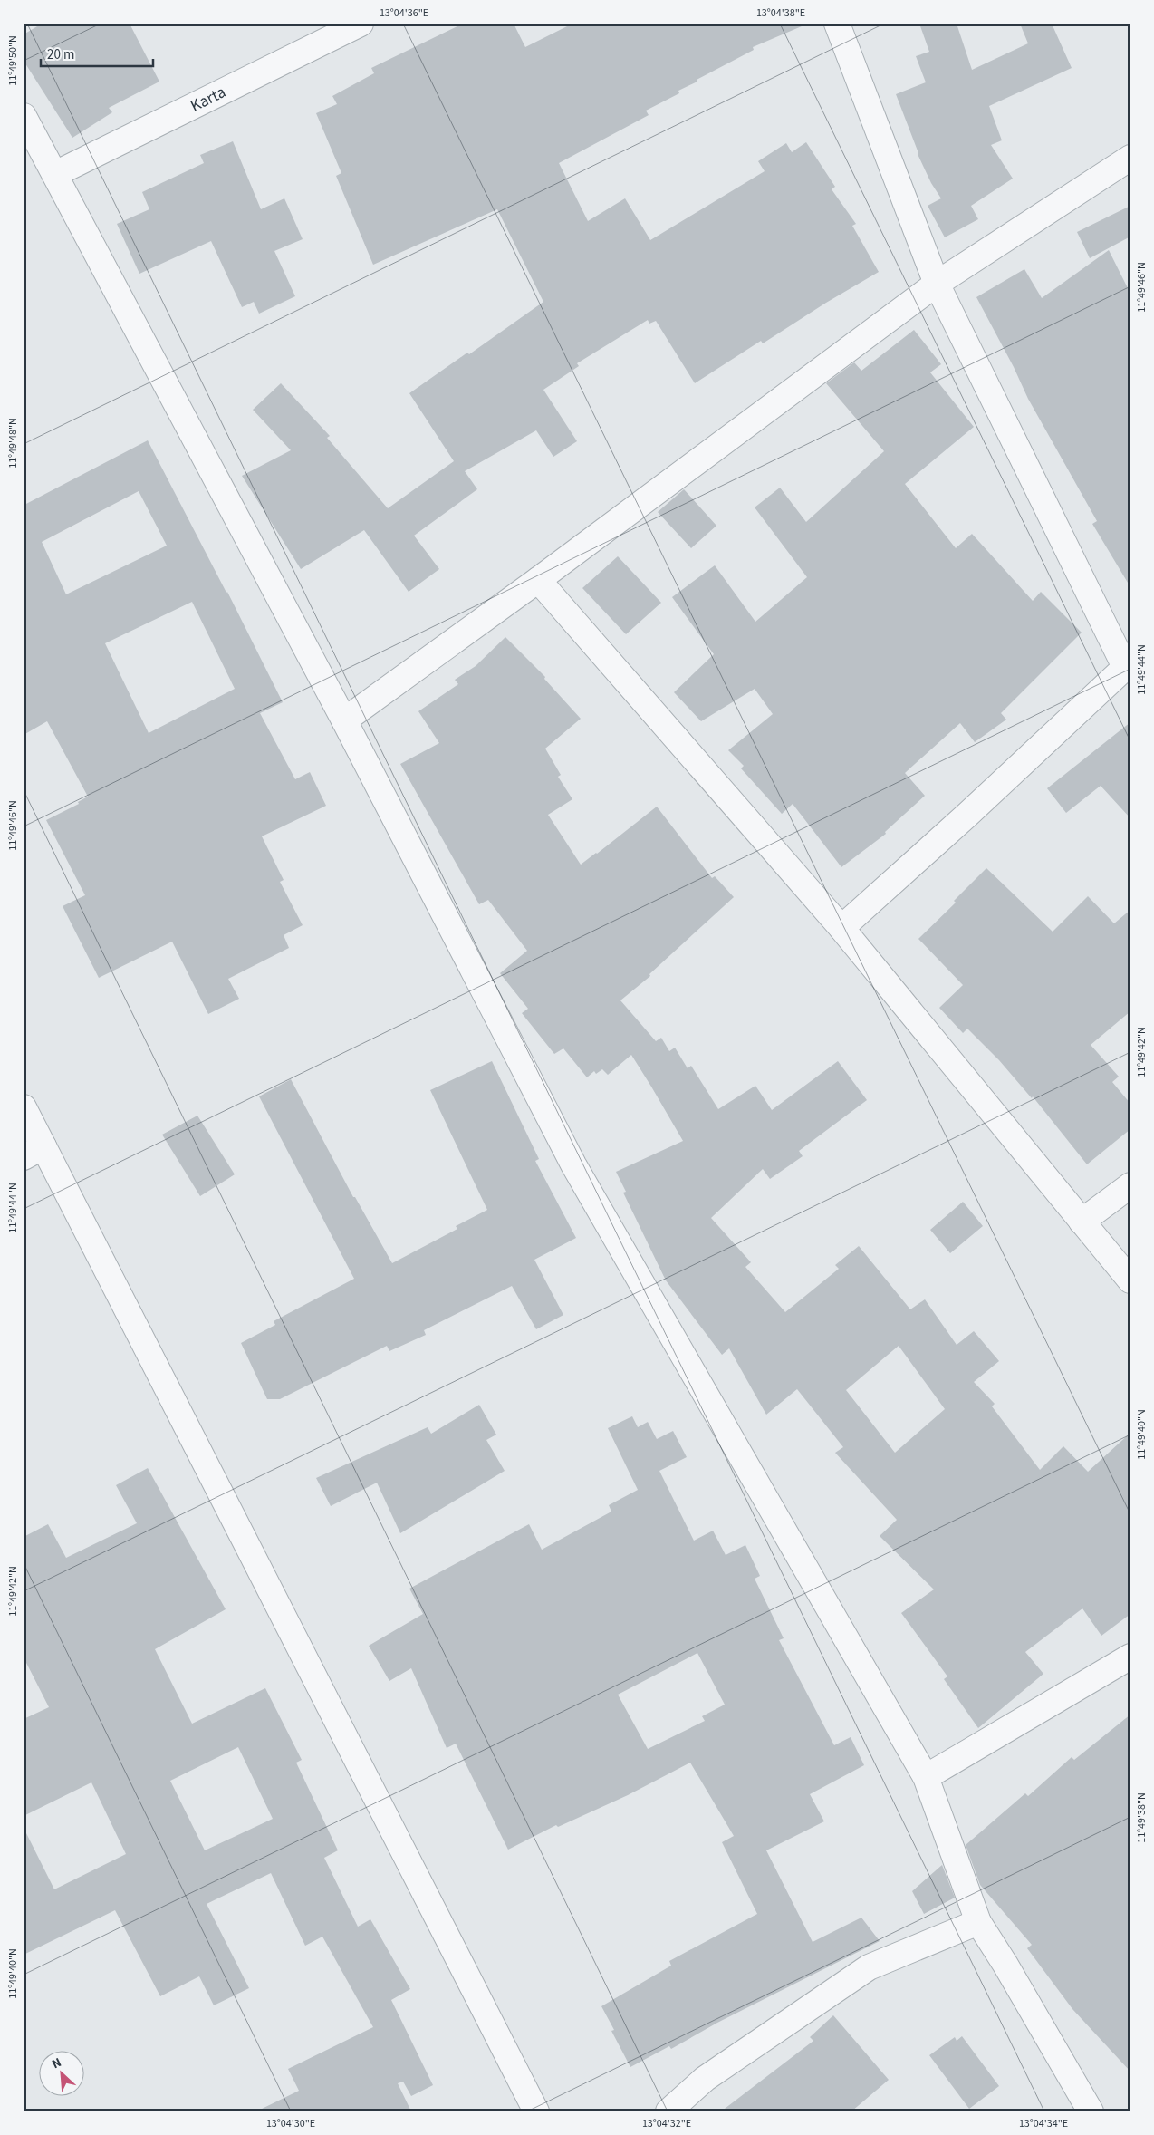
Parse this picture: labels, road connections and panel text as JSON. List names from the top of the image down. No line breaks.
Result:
{"streets":{"street":["Karta"]},"scale_bar":"20 m","north":"top left","coordinates":["13°04'36\"E","13°04'38\"E","11°49'50\"N","11°49'46\"N","11°49'48\"N","11°49'44\"N","11°49'42\"N","11°49'40\"N","11°49'38\"N","13°04'30\"E","13°04'32\"E","13°04'34\"E"]}
